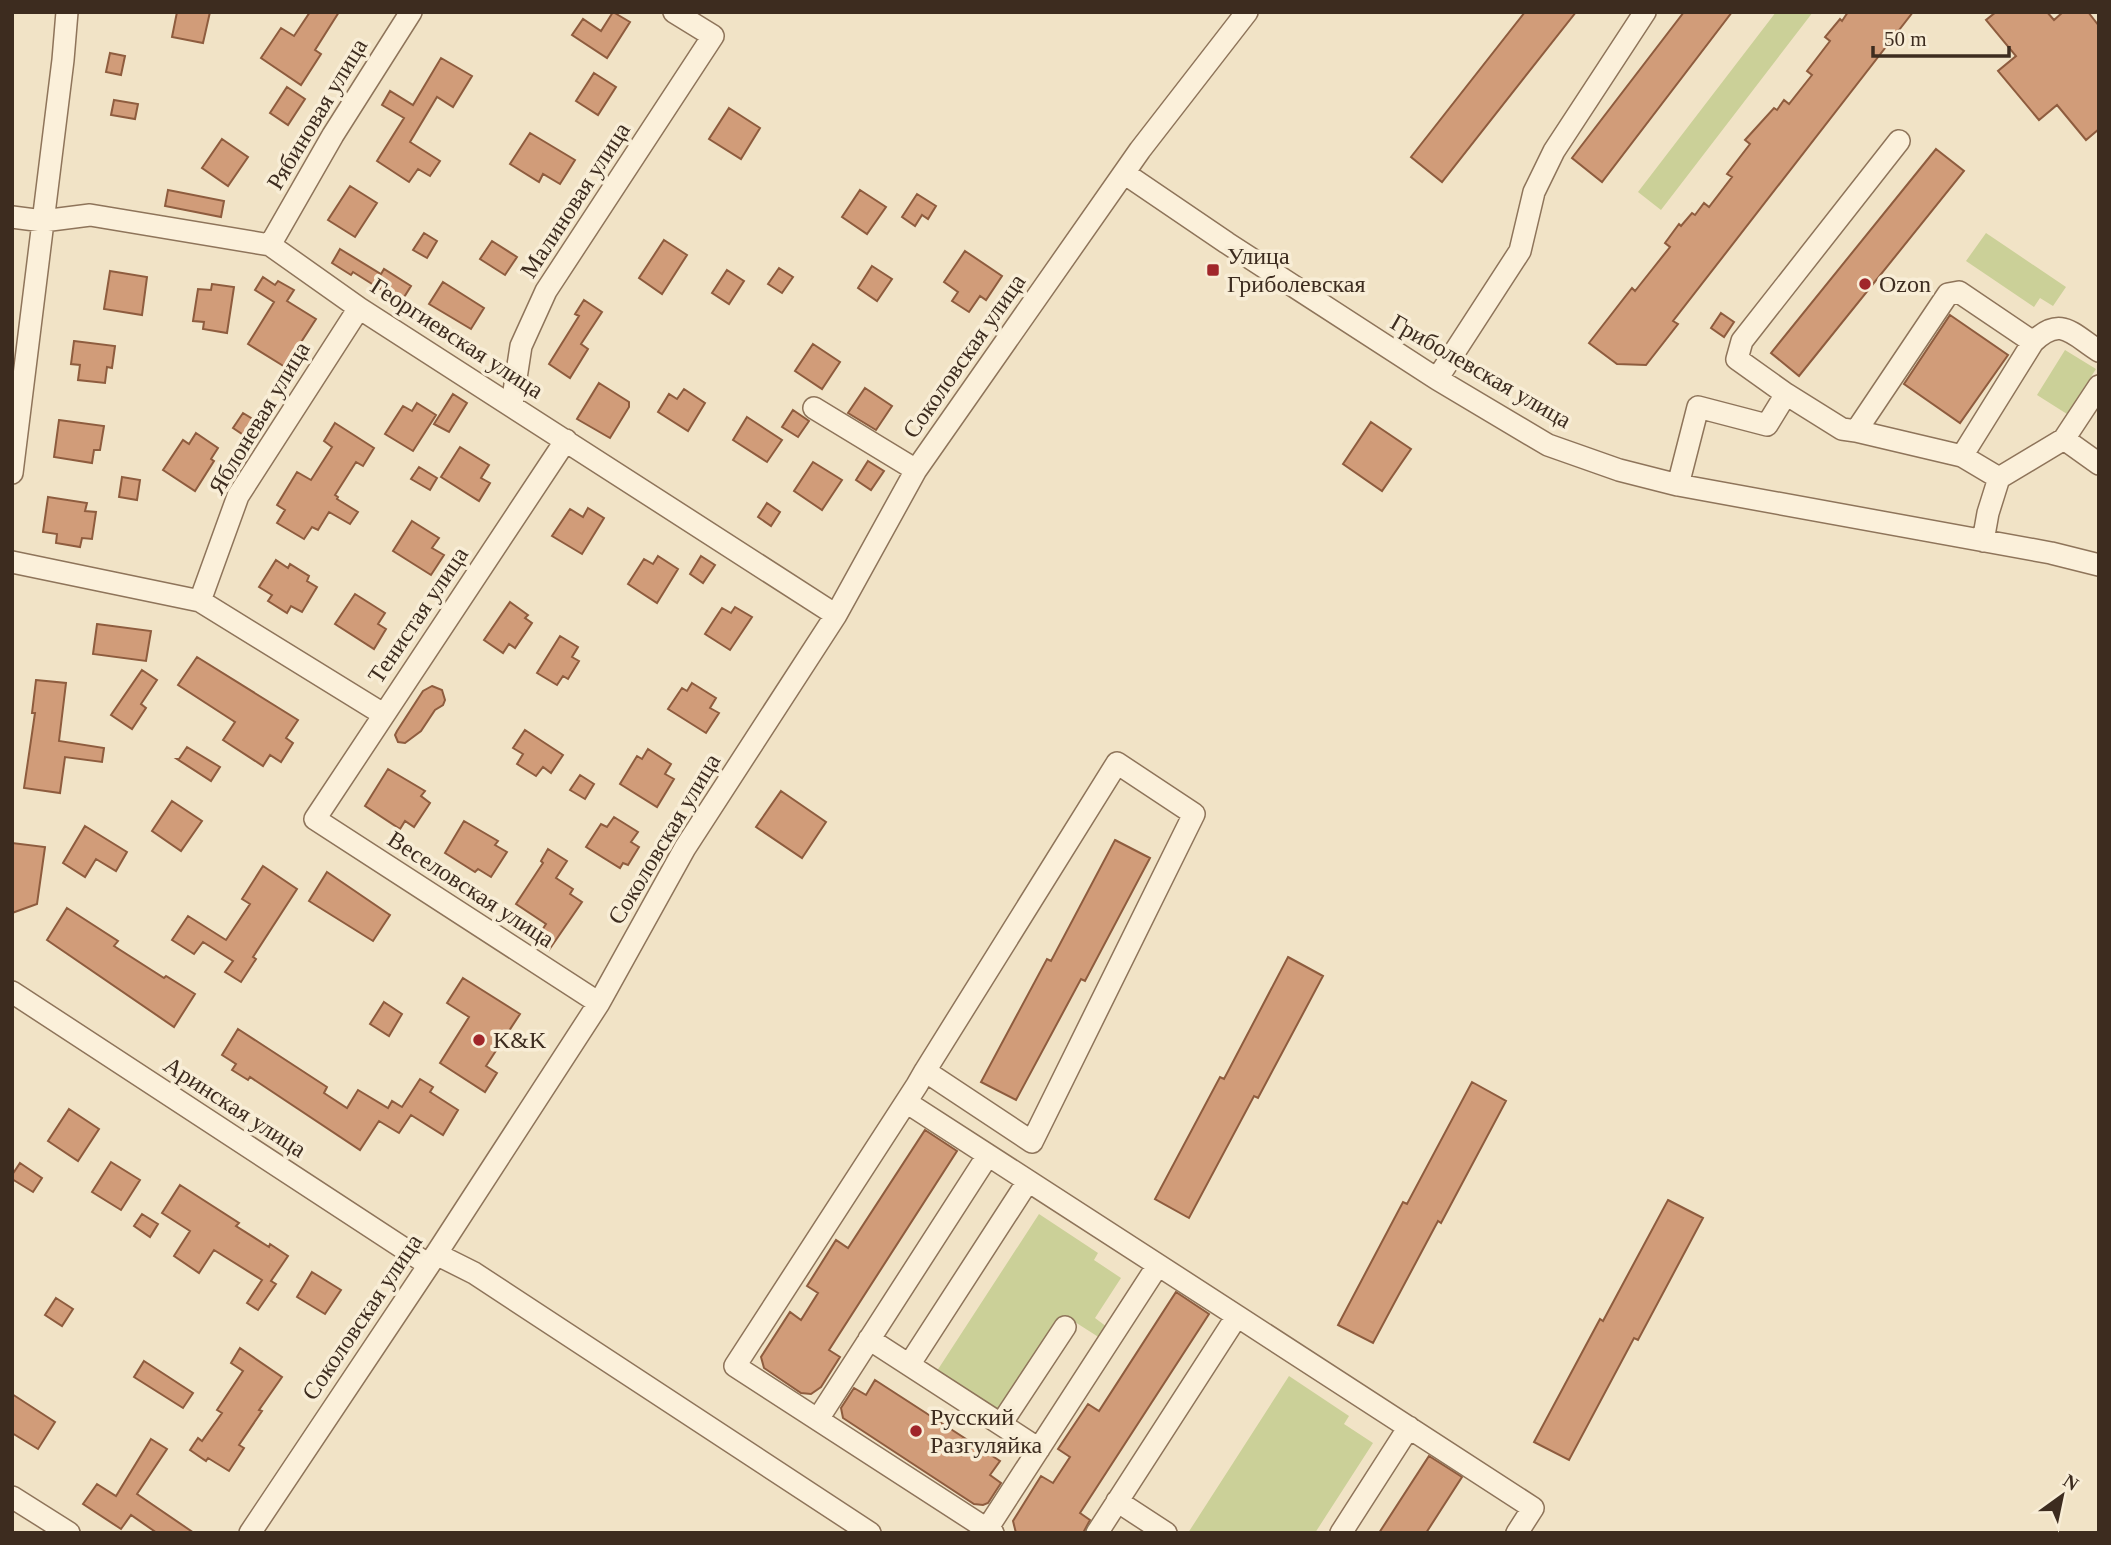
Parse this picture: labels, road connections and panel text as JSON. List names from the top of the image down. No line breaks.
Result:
{"streets":{"street":["Рябиновая улица","Малиновая улица","Георгиевская улица","Соколовская улица","Гриболевская улица","Яблоневая улица","Тенистая улица","Веселовская улица","Аринская улица"]},"crossings":[["Рябиновая улица","Георгиевская улица"],["Малиновая улица","Георгиевская улица"],["Георгиевская улица","Соколовская улица"],["Георгиевская улица","Яблоневая улица"],["Георгиевская улица","Тенистая улица"],["Соколовская улица","Гриболевская улица"],["Соколовская улица","Веселовская улица"],["Соколовская улица","Аринская улица"],["Тенистая улица","Веселовская улица"]],"places":{"transit":["Улица Гриболевская"],"other":["Ozon","K&K","Русский Разгуляйка"]},"scale_bar":"50 m","north":"top right"}
